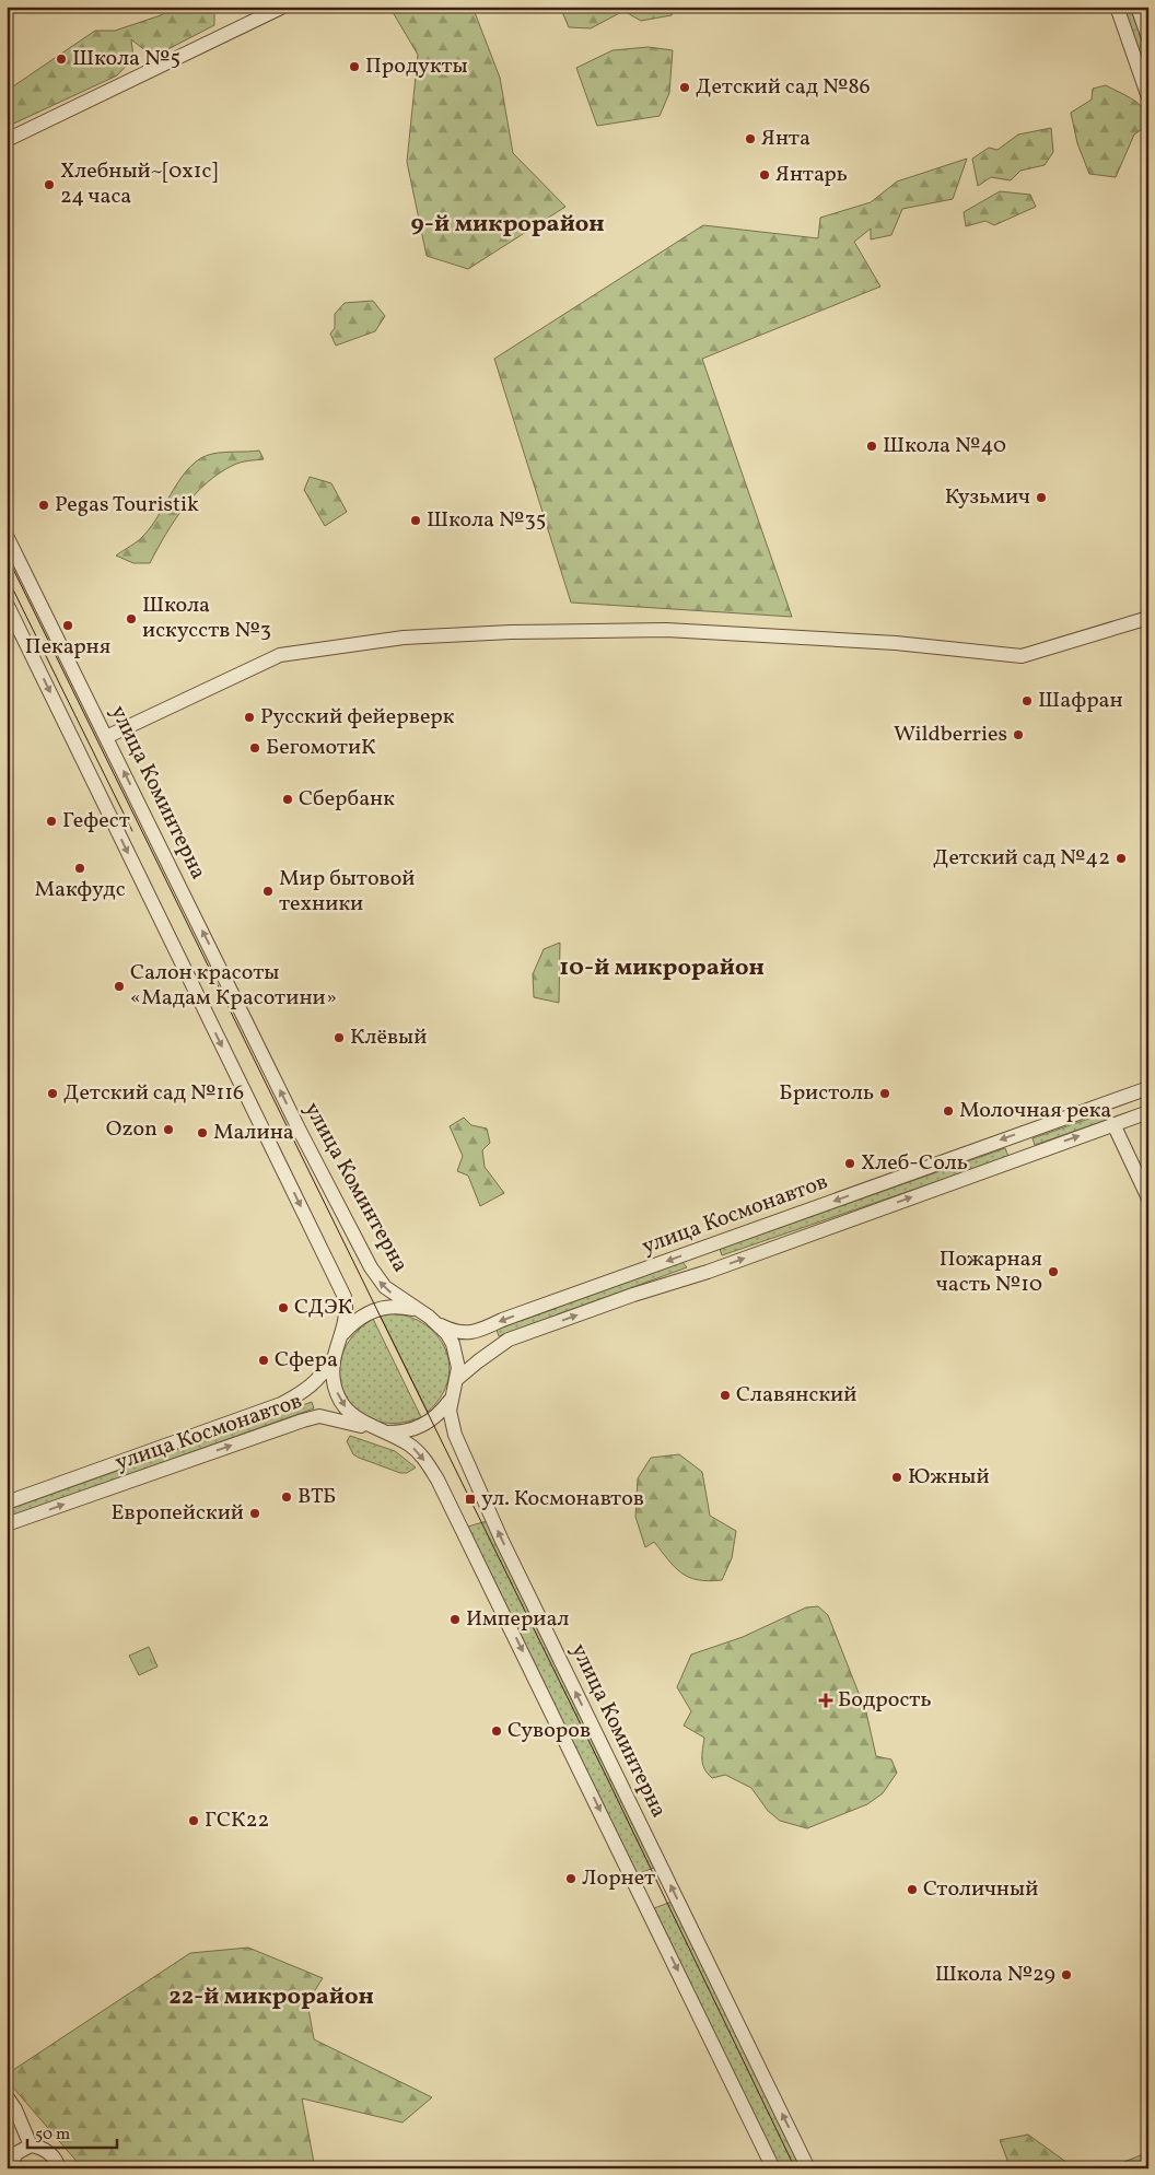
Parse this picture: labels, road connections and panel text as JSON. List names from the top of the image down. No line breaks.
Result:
{"streets":{"street":["улица Коминтерна","улица Космонавтов"]},"crossings":[["улица Коминтерна","улица Космонавтов"]],"districts":["9-й микрорайон","10-й микрорайон","22-й микрорайон"],"places":{"other":["Школа №5","Продукты","Детский сад №86","Янта","Янтарь","Хлебный~[0x1c] 24 часа","Школа №40","Кузьмич","Pegas Touristik","Школа №35","Школа искусств №3","Пекарня","Шафран","Русский фейерверк","Wildberries","БегомотиК","Сбербанк","Гефест","Детский сад №42","Макфудс","Мир бытовой техники","Салон красоты «Мадам Красотини»","Клёвый","Детский сад №116","Бристоль","Молочная река","Ozon","Малина","Хлеб-Соль","Пожарная часть №10","СДЭК","Сфера","Славянский","Южный","ВТБ","Европейский","Империал","Суворов","ГСК22","Лорнет","Столичный","Школа №29"],"transit":["ул. Космонавтов"],"health":["Бодрость"]},"scale_bar":"50 m"}
